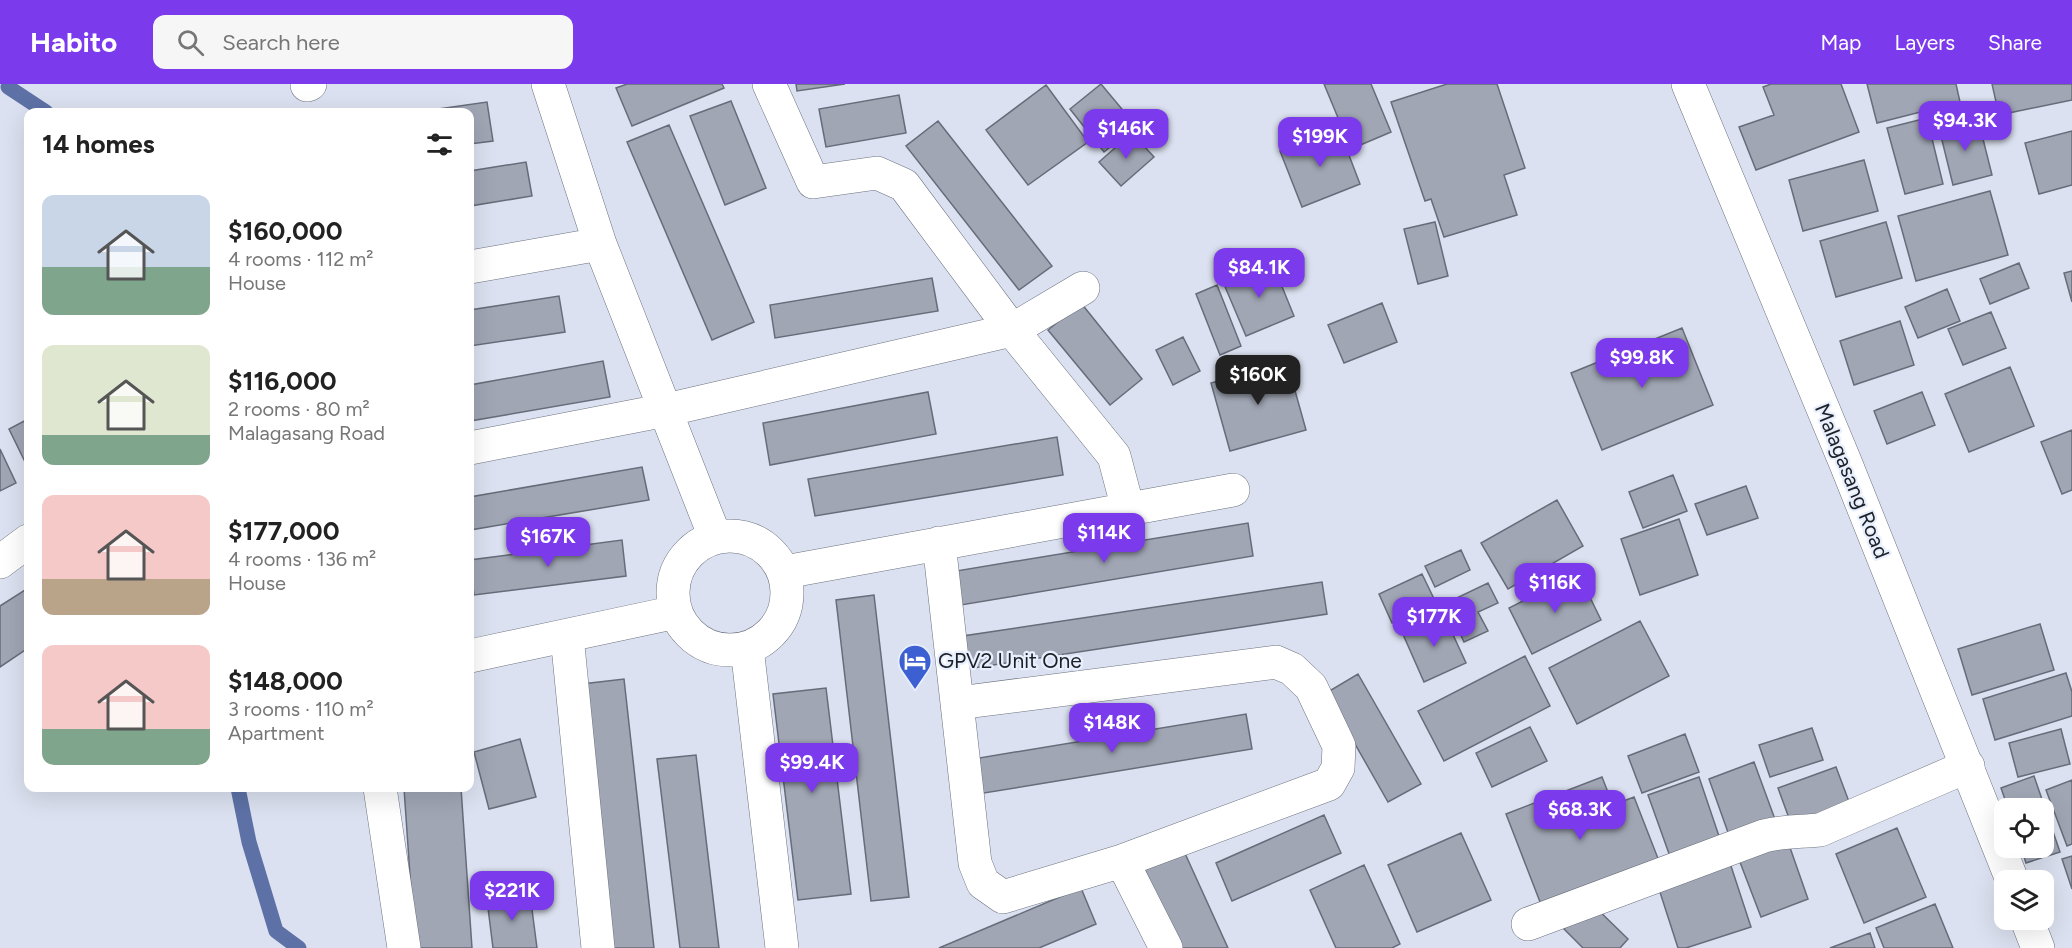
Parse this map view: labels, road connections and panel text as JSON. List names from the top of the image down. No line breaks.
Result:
{"streets":{"street":["Malagasang Road"]},"places":{"hotel":["GPV2 Unit One"]},"page":{"header":"Habito","search":"Search here","nav":["Map","Layers","Share"],"price":["$94.3K","$146K","$199K","$84.1K","$99.8K","$160K","$114K","$167K","$116K","$177K","$148K","$99.4K","$68.3K","$221K"],"heading":"14 homes","list":[{"name":"$160,000","note":"4 rooms · 112 m² · House"},{"name":"$116,000","note":"2 rooms · 80 m² · Malagasang Road"},{"name":"$177,000","note":"4 rooms · 136 m² · House"},{"name":"$148,000","note":"3 rooms · 110 m² · Apartment"}]}}
